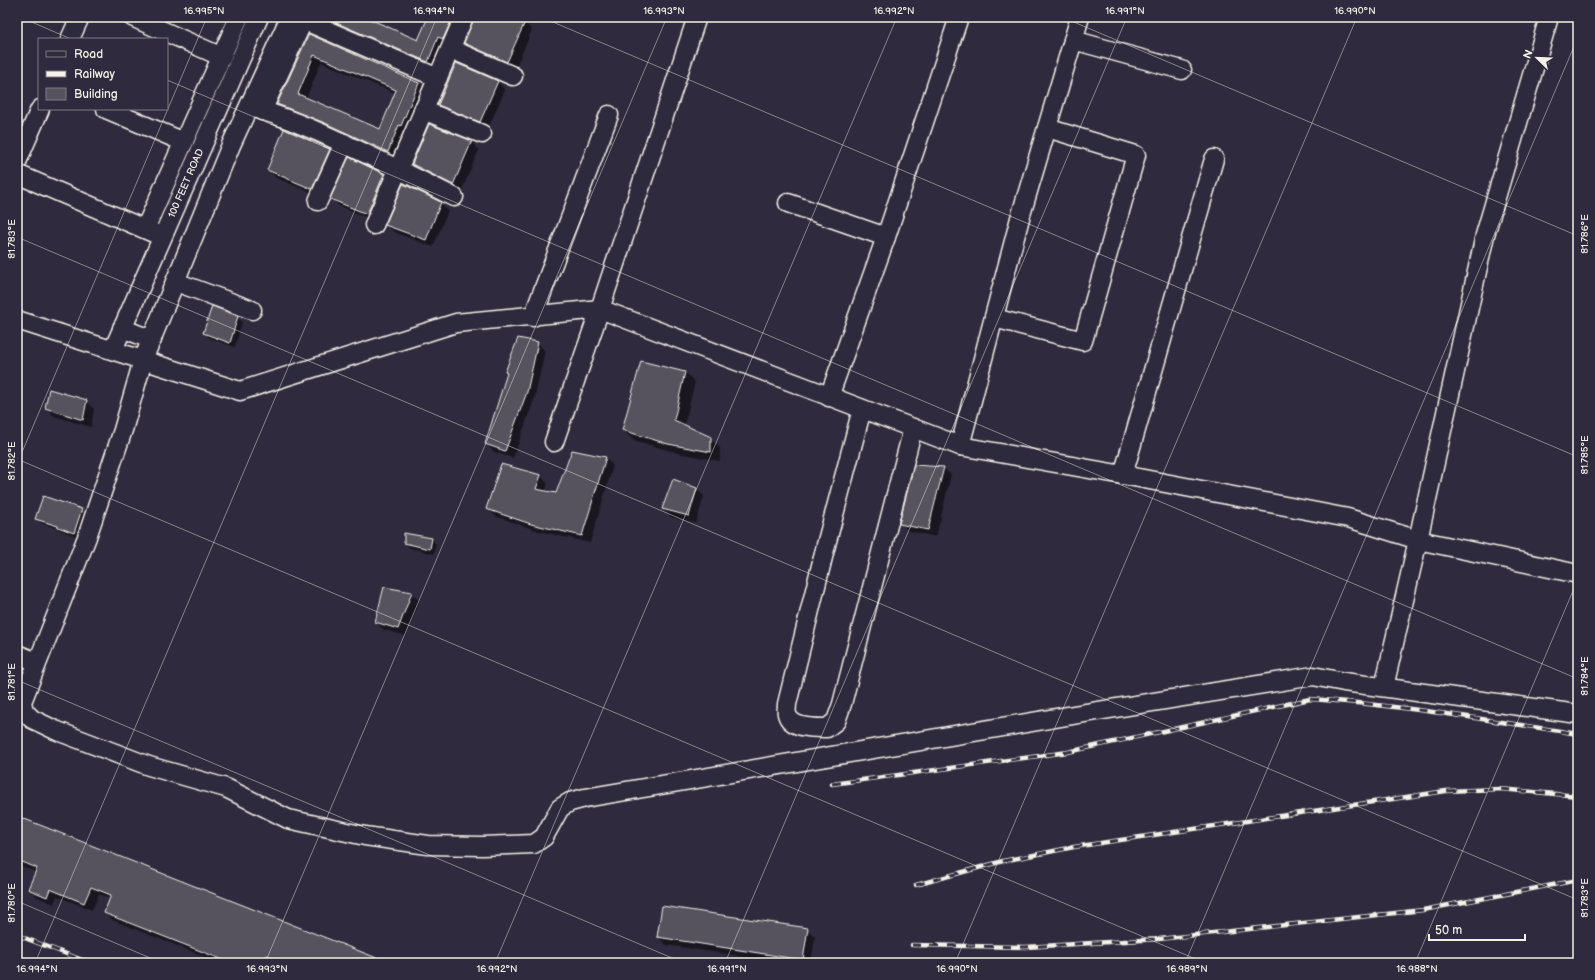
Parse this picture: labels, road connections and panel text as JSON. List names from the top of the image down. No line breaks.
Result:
{"streets":{"street":["100 FEET ROAD"]},"legend":["Road","Railway","Building"],"scale_bar":"50 m","north":"top left","coordinates":["16.995°N","16.994°N","16.993°N","16.992°N","16.991°N","16.990°N","81.786°E","81.783°E","81.785°E","81.782°E","81.784°E","81.781°E","81.780°E","16.989°N","16.988°N"]}
